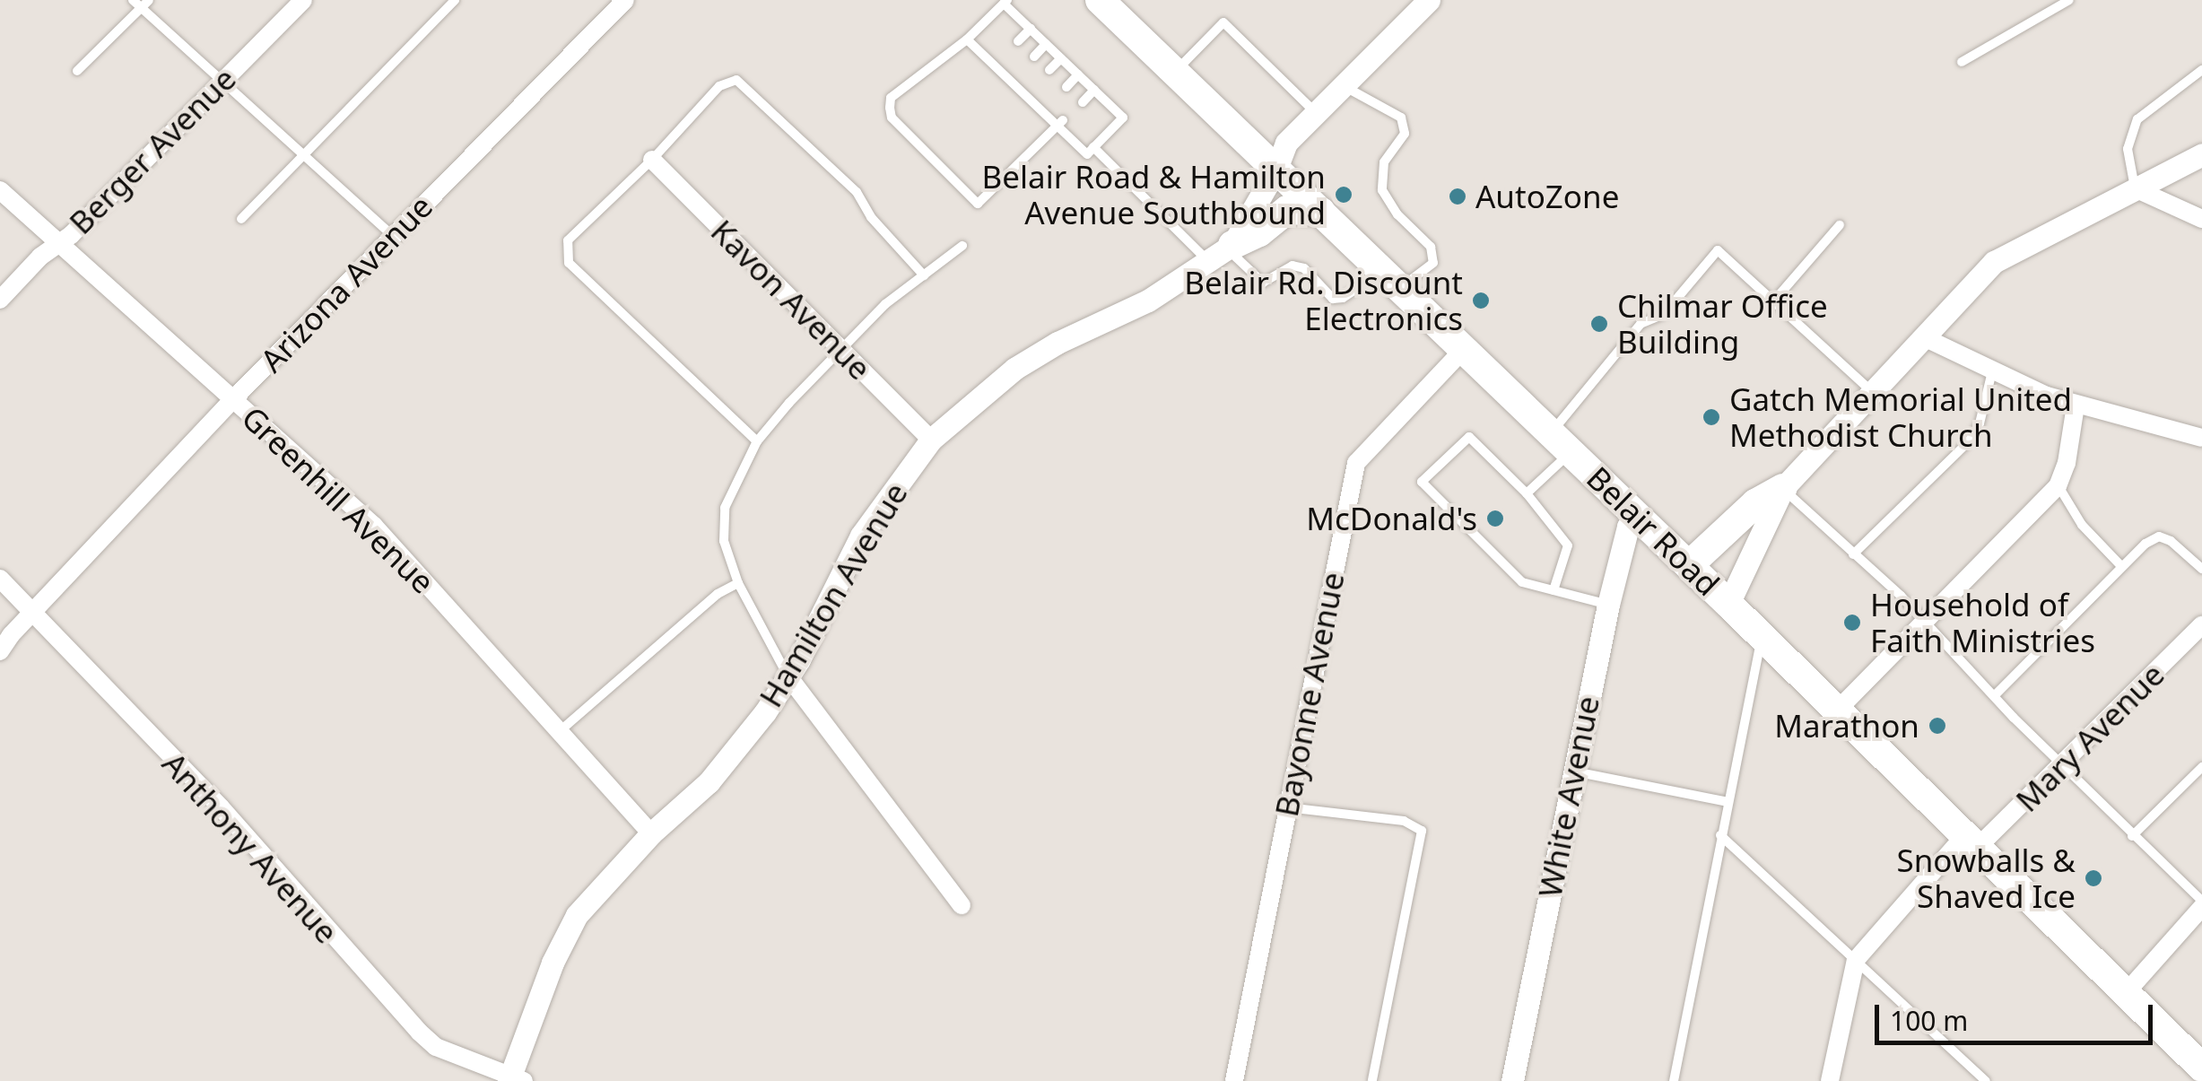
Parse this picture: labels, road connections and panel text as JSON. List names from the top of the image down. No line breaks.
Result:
{"streets":{"main road":["Belair Road"],"street":["Berger Avenue","Arizona Avenue","Kavon Avenue","Greenhill Avenue","Hamilton Avenue","Bayonne Avenue","Mary Avenue","White Avenue","Anthony Avenue"]},"crossings":[["Berger Avenue","Greenhill Avenue"],["Arizona Avenue","Greenhill Avenue"],["Arizona Avenue","Anthony Avenue"],["Kavon Avenue","Hamilton Avenue"],["Greenhill Avenue","Hamilton Avenue"],["Belair Road","Hamilton Avenue"],["Belair Road","Bayonne Avenue"],["Belair Road","Mary Avenue"],["Belair Road","White Avenue"],["Hamilton Avenue","Anthony Avenue"]],"places":["Belair Road & Hamilton Avenue Southbound","AutoZone","Belair Rd. Discount Electronics","Chilmar Office Building","Gatch Memorial United Methodist Church","McDonald's","Household of Faith Ministries","Marathon","Snowballs & Shaved Ice"],"scale_bar":"100 m"}
